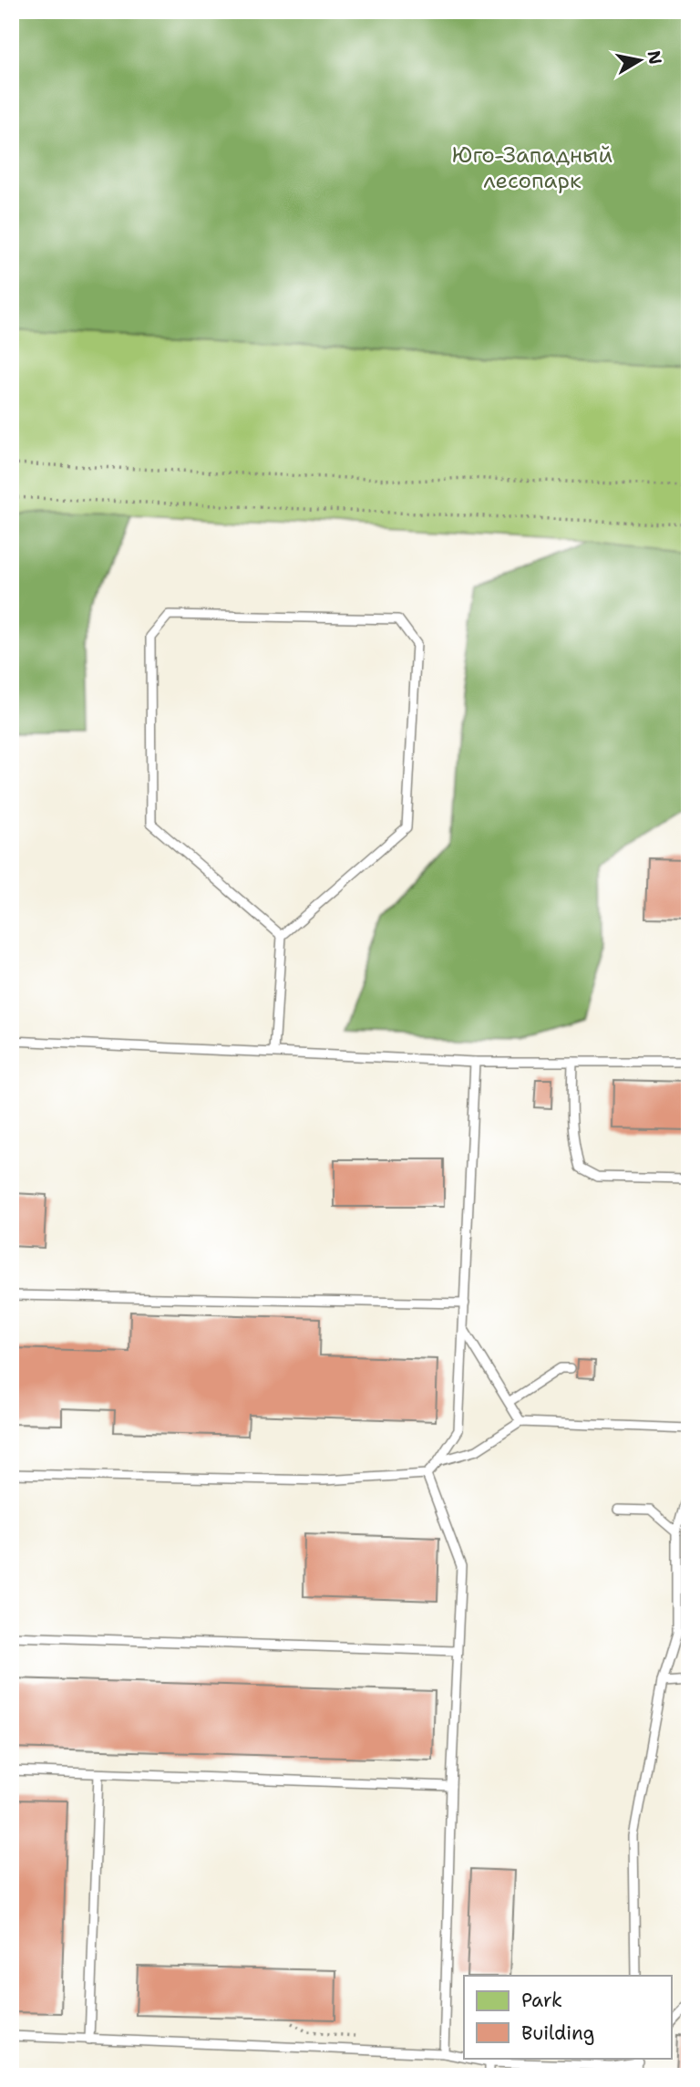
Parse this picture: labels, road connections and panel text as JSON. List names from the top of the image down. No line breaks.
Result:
{"parks":["Юго-Западный лесопарк"],"legend":["Park","Building"],"north":"right"}
